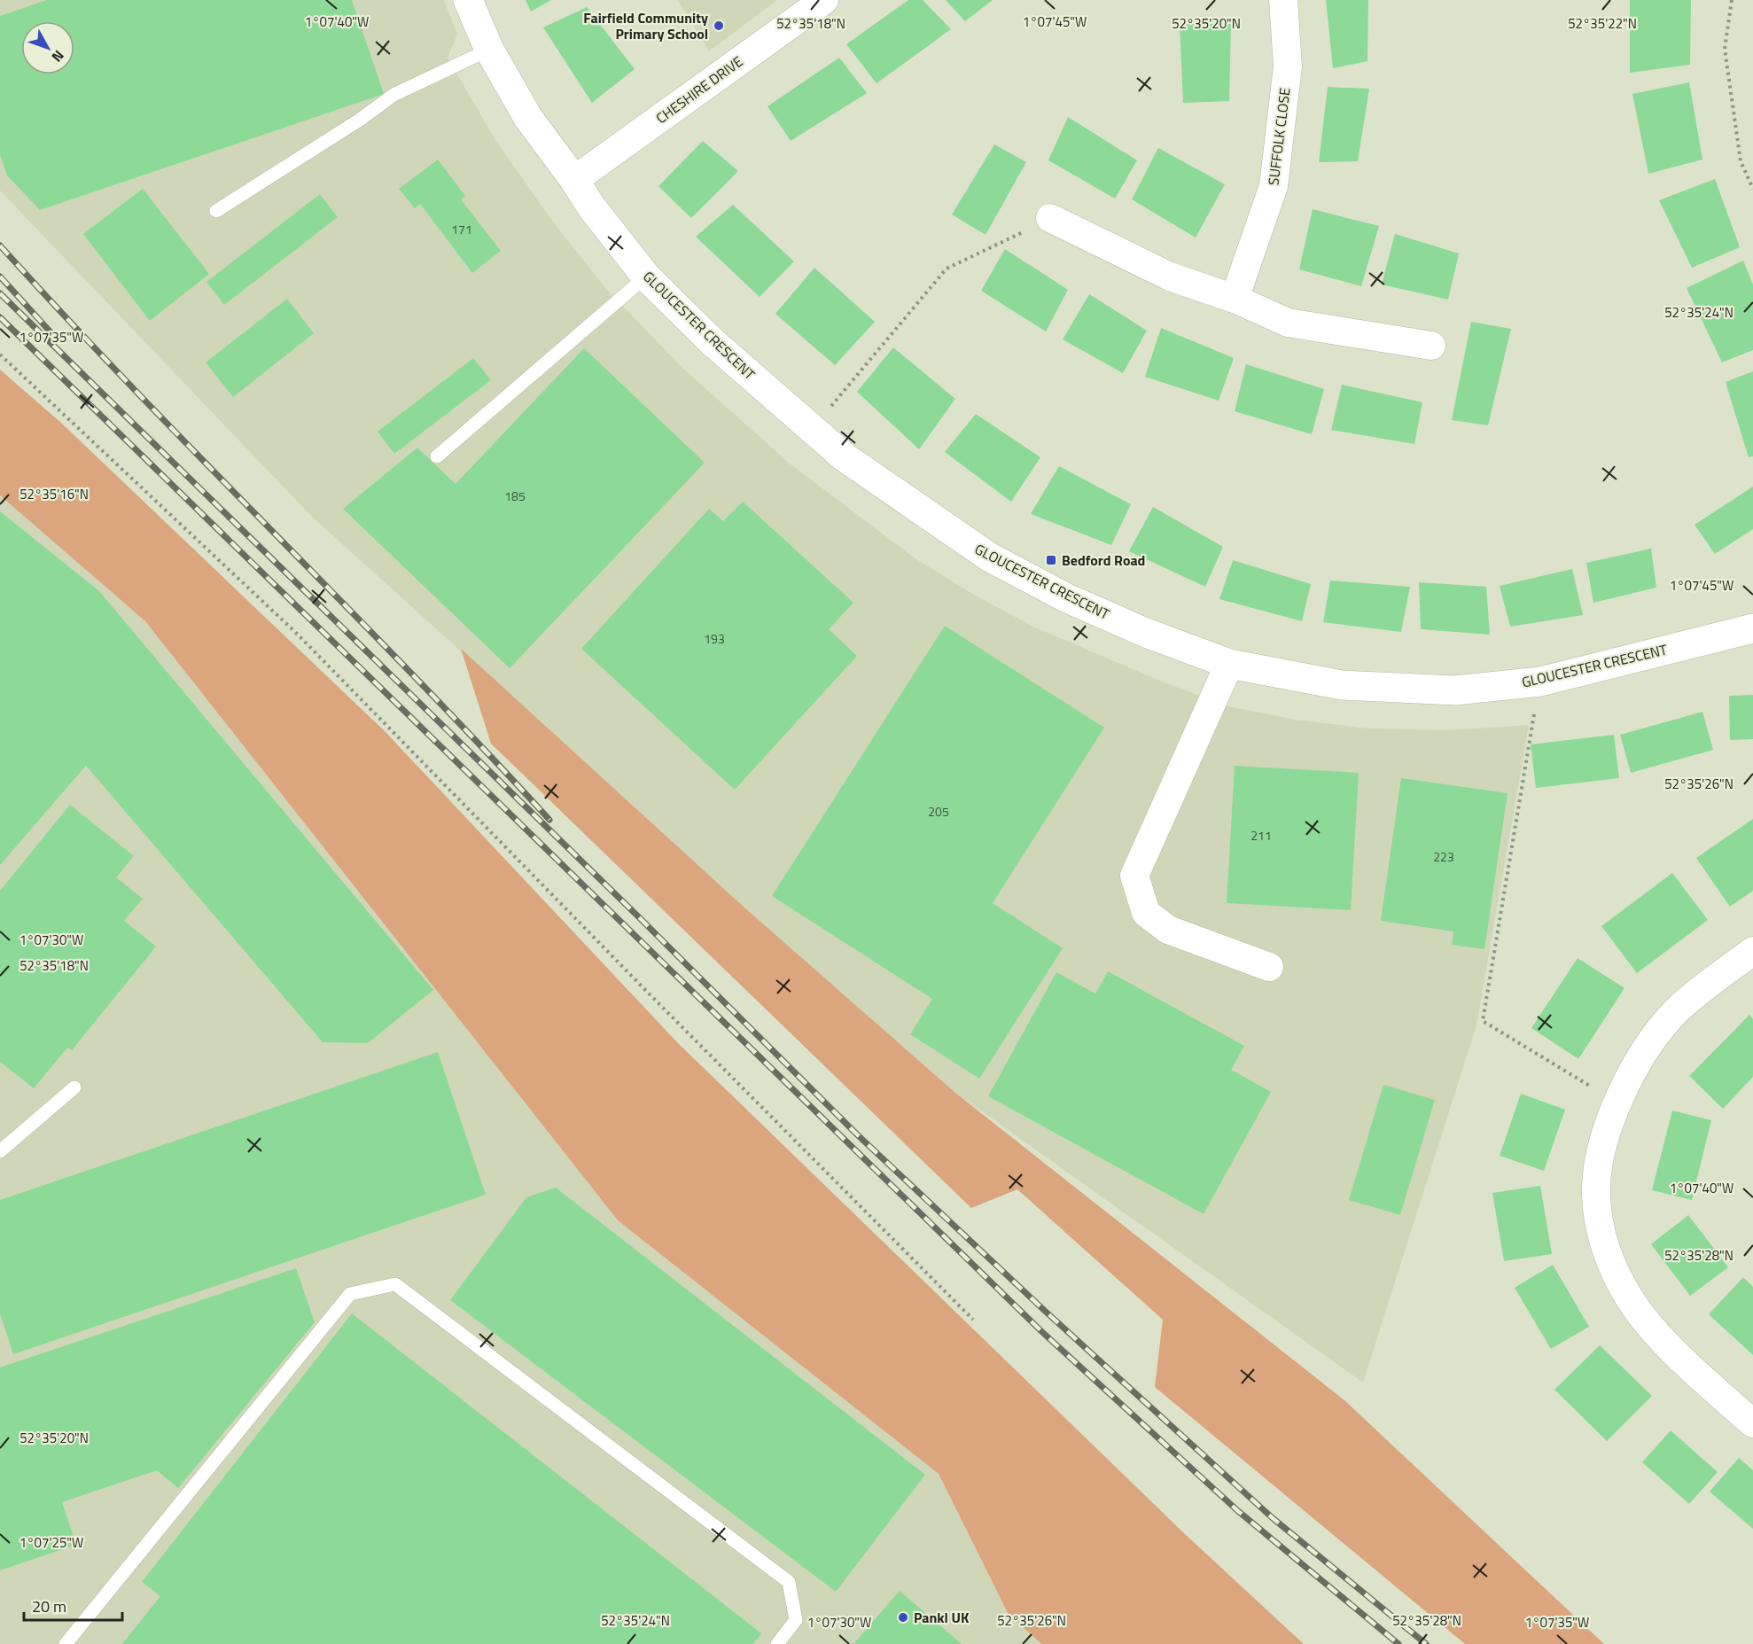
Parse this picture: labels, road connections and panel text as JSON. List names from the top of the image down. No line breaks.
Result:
{"streets":{"street":["CHESHIRE DRIVE","SUFFOLK CLOSE","GLOUCESTER CRESCENT"]},"crossings":[["CHESHIRE DRIVE","GLOUCESTER CRESCENT"]],"places":{"other":["Fairfield Community Primary School","Pankl UK"],"transit":["Bedford Road"]},"house_numbers":["171","185","193","205","211","223"],"scale_bar":"20 m","north":"bottom right","coordinates":["1°07'40\"W","1°07'45\"W","52°35'18\"N","52°35'20\"N","52°35'22\"N","52°35'24\"N","1°07'35\"W","52°35'16\"N","52°35'26\"N","1°07'30\"W","52°35'28\"N","1°07'25\"W"]}
